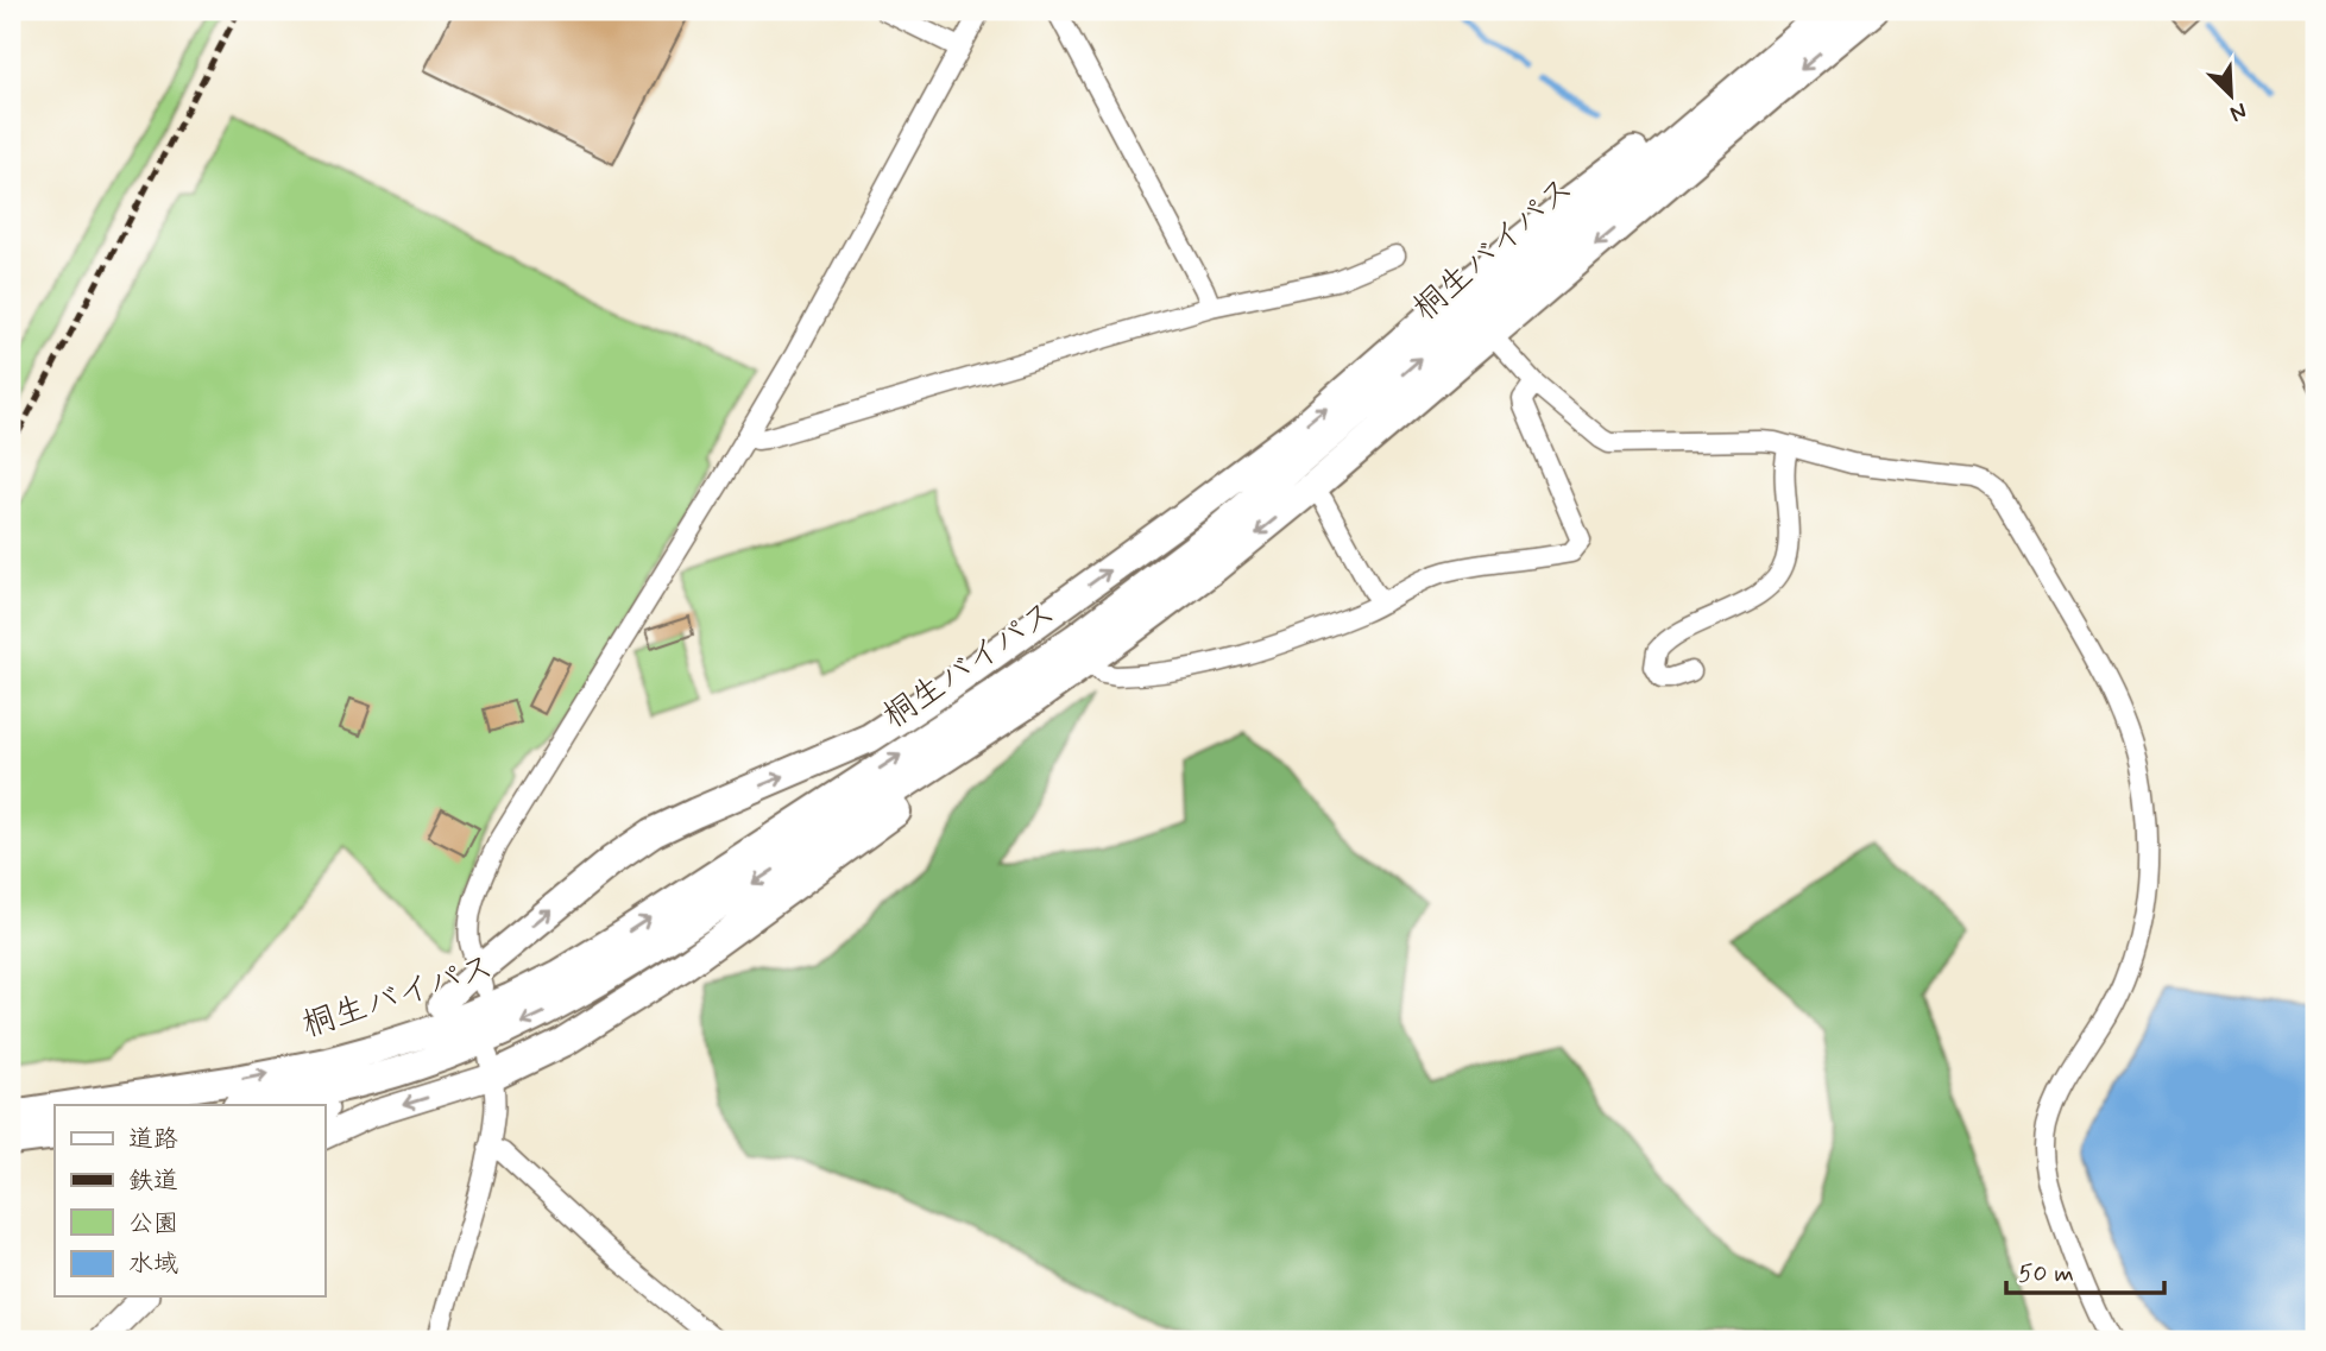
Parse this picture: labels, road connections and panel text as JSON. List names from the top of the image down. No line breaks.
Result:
{"streets":{"highway":["桐生バイパス"]},"legend":["道路","鉄道","公園","水域"],"scale_bar":"50 m","north":"bottom right"}
